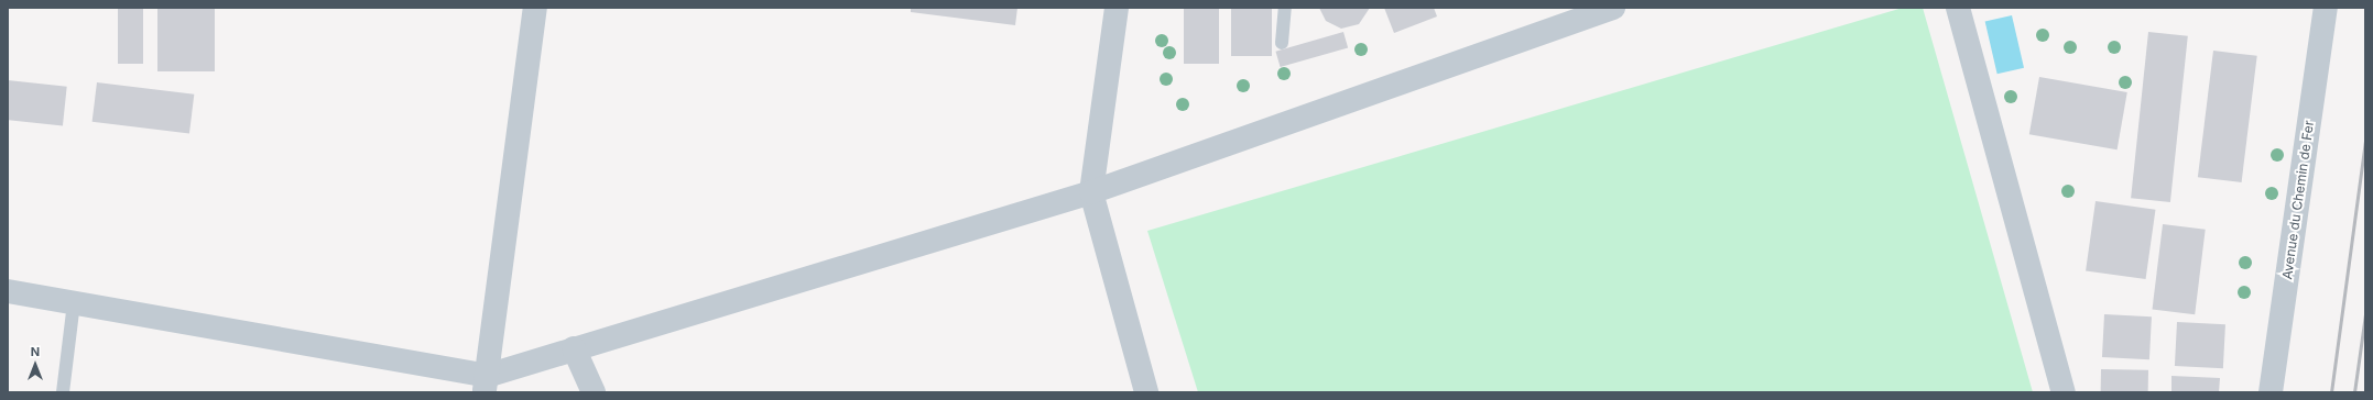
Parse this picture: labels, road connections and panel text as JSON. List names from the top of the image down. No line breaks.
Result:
{"streets":{"street":["Avenue du Chemin de Fer"]},"north":"top"}
